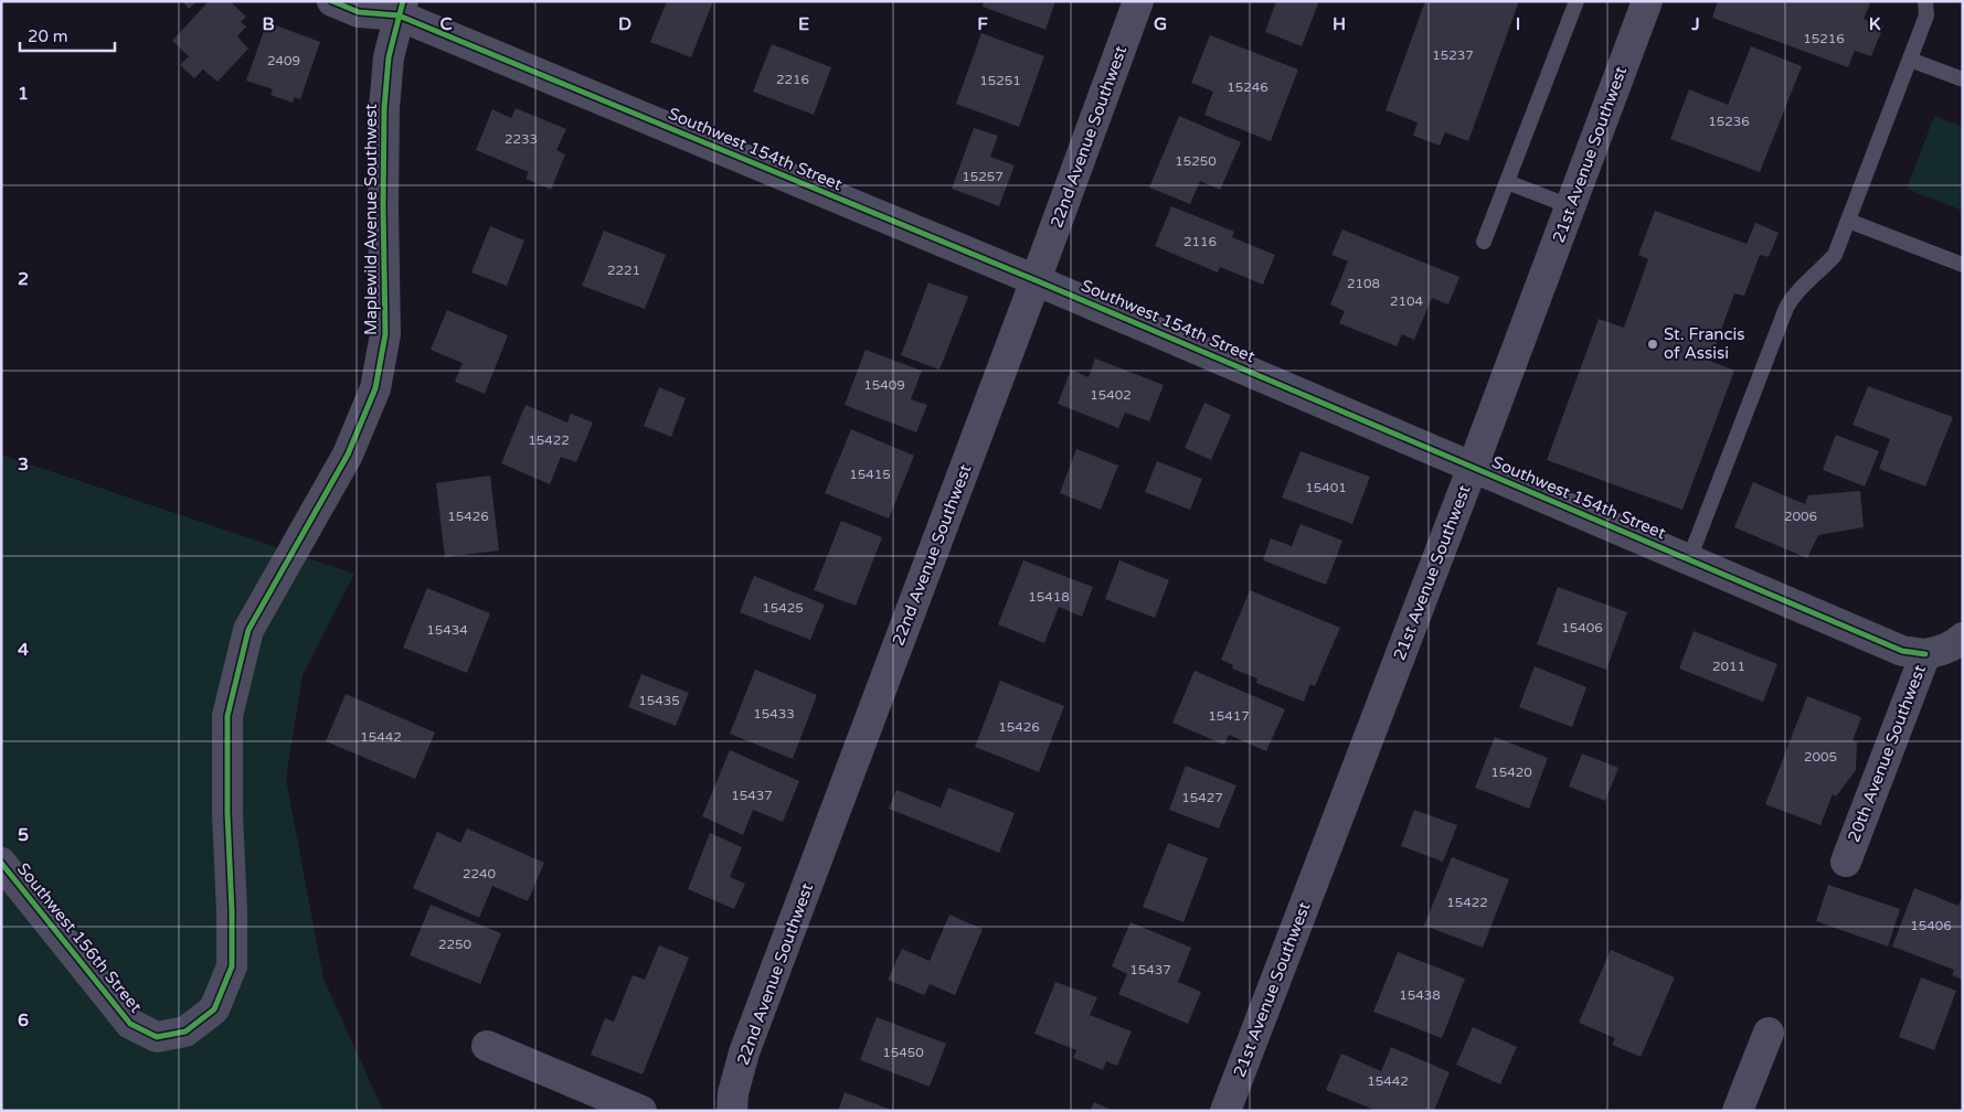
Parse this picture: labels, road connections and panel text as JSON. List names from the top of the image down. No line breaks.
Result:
{"streets":{"street":["22nd Avenue Southwest","Southwest 154th Street","21st Avenue Southwest","Maplewild Avenue Southwest","20th Avenue Southwest","Southwest 156th Street"]},"crossings":[["22nd Avenue Southwest","Southwest 154th Street"],["Southwest 154th Street","21st Avenue Southwest"],["Southwest 154th Street","Maplewild Avenue Southwest"],["Southwest 154th Street","20th Avenue Southwest"],["Maplewild Avenue Southwest","Southwest 156th Street"]],"places":["St. Francis of Assisi"],"house_numbers":["15216","15237","2409","2216","15251","15246","15236","2233","15250","15257","2116","2221","2108","2104","15409","15402","15422","15415","15401","15426","2006","15418","15425","15406","15434","2011","15435","15433","15417","15426","15442","2005","15420","15437","15427","2240","15422","15406","2250","15437","15438","15450","15442"],"scale_bar":"20 m","grid":{"columns":["B","C","D","E","F","G","H","I","J","K"],"rows":["1","2","3","4","5","6"]}}
